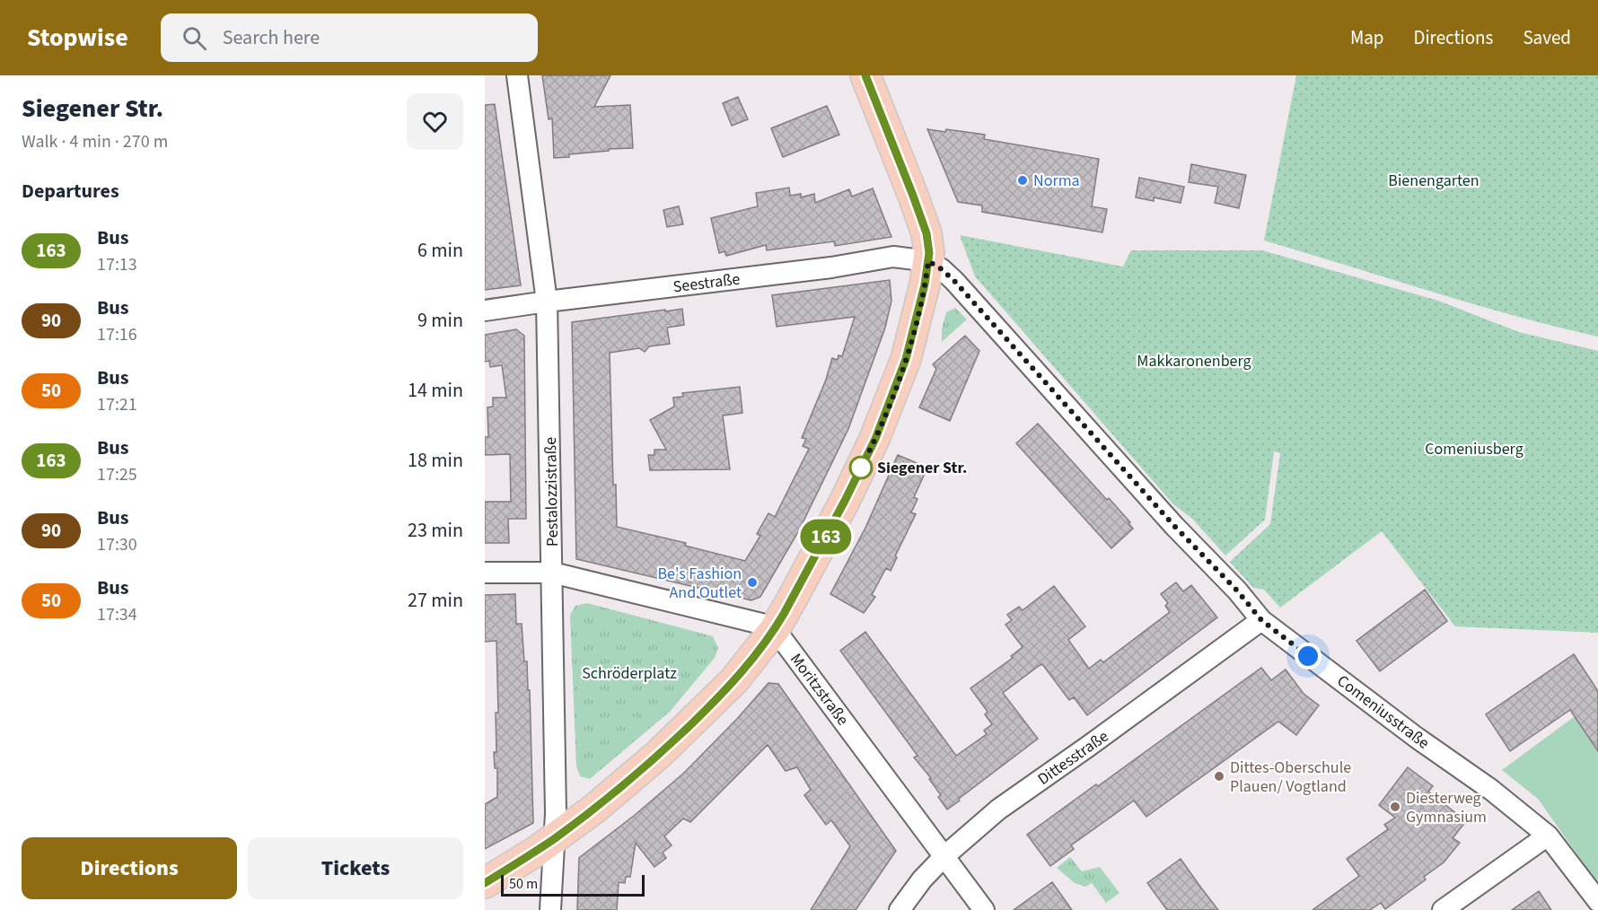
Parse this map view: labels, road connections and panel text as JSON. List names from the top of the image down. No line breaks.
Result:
{"streets":{"street":["Seestraße","Pestalozzistraße","Moritzstraße","Comeniusstraße","Dittesstraße"]},"crossings":[["Seestraße","Pestalozzistraße"],["Seestraße","Comeniusstraße"],["Moritzstraße","Dittesstraße"],["Comeniusstraße","Dittesstraße"]],"parks":["Bienengarten","Makkaronenberg","Comeniusberg","Schröderplatz"],"places":["Norma","Siegener Str.","Be's Fashion And Outlet","Dittes-Oberschule Plauen/ Vogtland","Diesterweg Gymnasium"],"lines":["bus line 163"],"scale_bar":"50 m","page":{"header":"Stopwise","search":"Search here","nav":["Map","Directions","Saved"],"heading":[["Siegener Str.","Walk · 4 min · 270 m"],"Departures"],"on_map":"163","list":[{"mark":"163","name":"Bus","note":"17:13","value":"6 min"},{"mark":"90","name":"Bus","note":"17:16","value":"9 min"},{"mark":"50","name":"Bus","note":"17:21","value":"14 min"},{"mark":"163","name":"Bus","note":"17:25","value":"18 min"},{"mark":"90","name":"Bus","note":"17:30","value":"23 min"},{"mark":"50","name":"Bus","note":"17:34","value":"27 min"}],"buttons":["Directions","Tickets"],"scale":"50 m"}}
